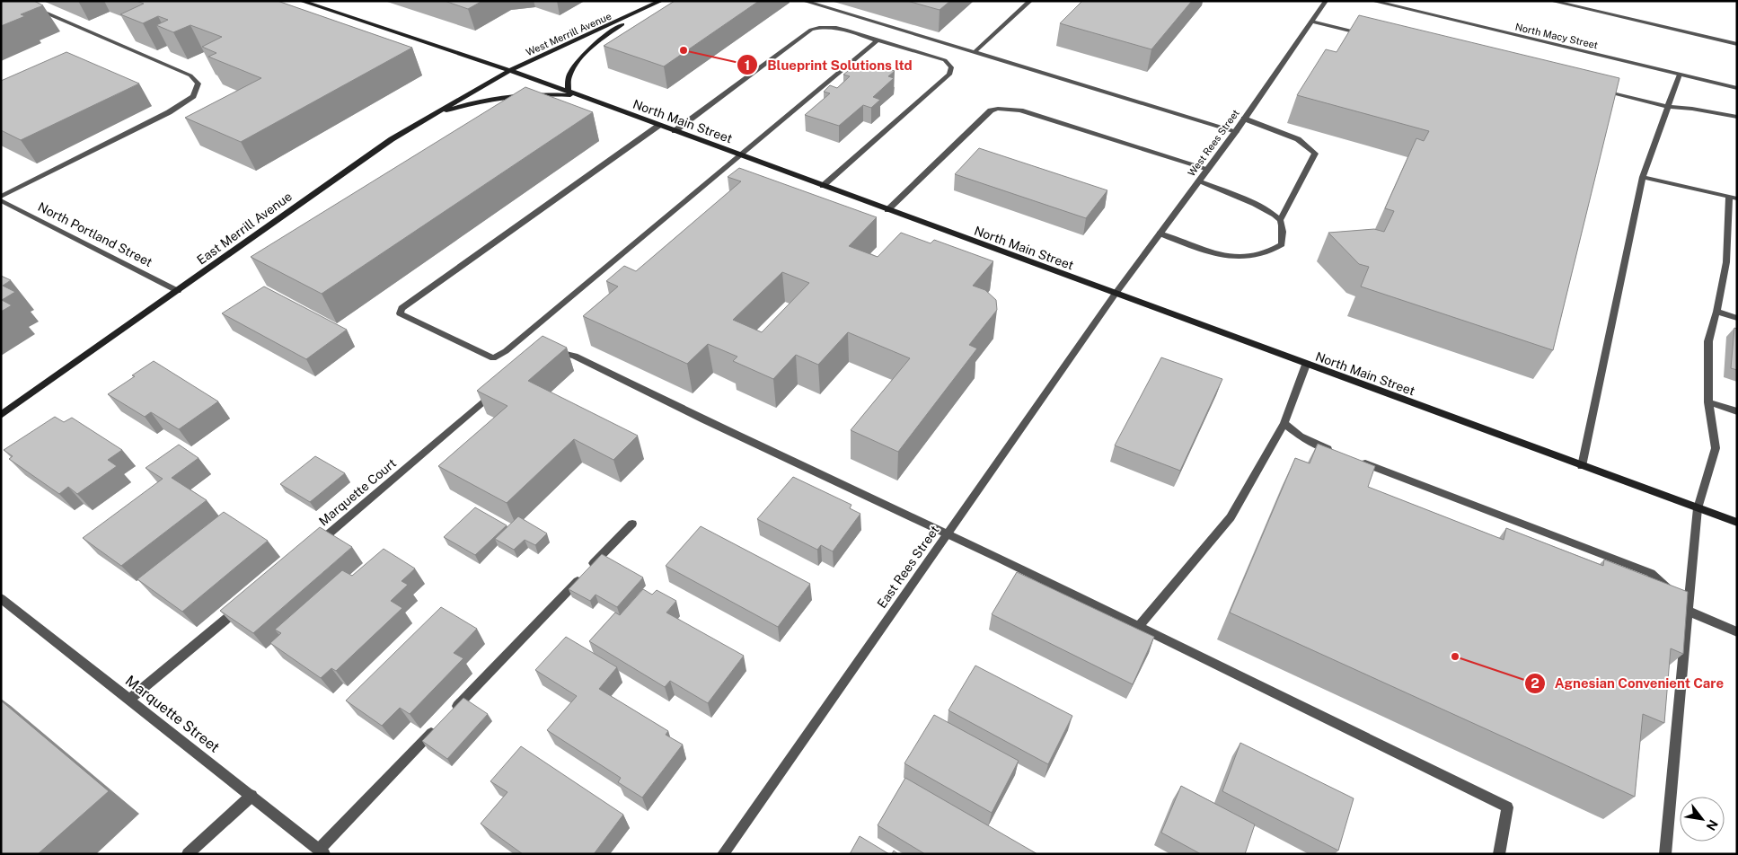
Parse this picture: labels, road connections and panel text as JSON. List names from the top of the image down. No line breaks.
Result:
{"streets":{"main road":["West Merrill Avenue","North Main Street","East Merrill Avenue"],"street":["North Macy Street","West Rees Street","North Portland Street","Marquette Court","East Rees Street","Marquette Street"]},"crossings":[["West Merrill Avenue","North Main Street"],["West Merrill Avenue","East Merrill Avenue"],["North Main Street","West Rees Street"],["North Main Street","East Merrill Avenue"],["North Main Street","East Rees Street"],["West Rees Street","East Rees Street"],["East Merrill Avenue","North Portland Street"]],"places":["Blueprint Solutions ltd","Agnesian Convenient Care"],"north":"bottom right"}
